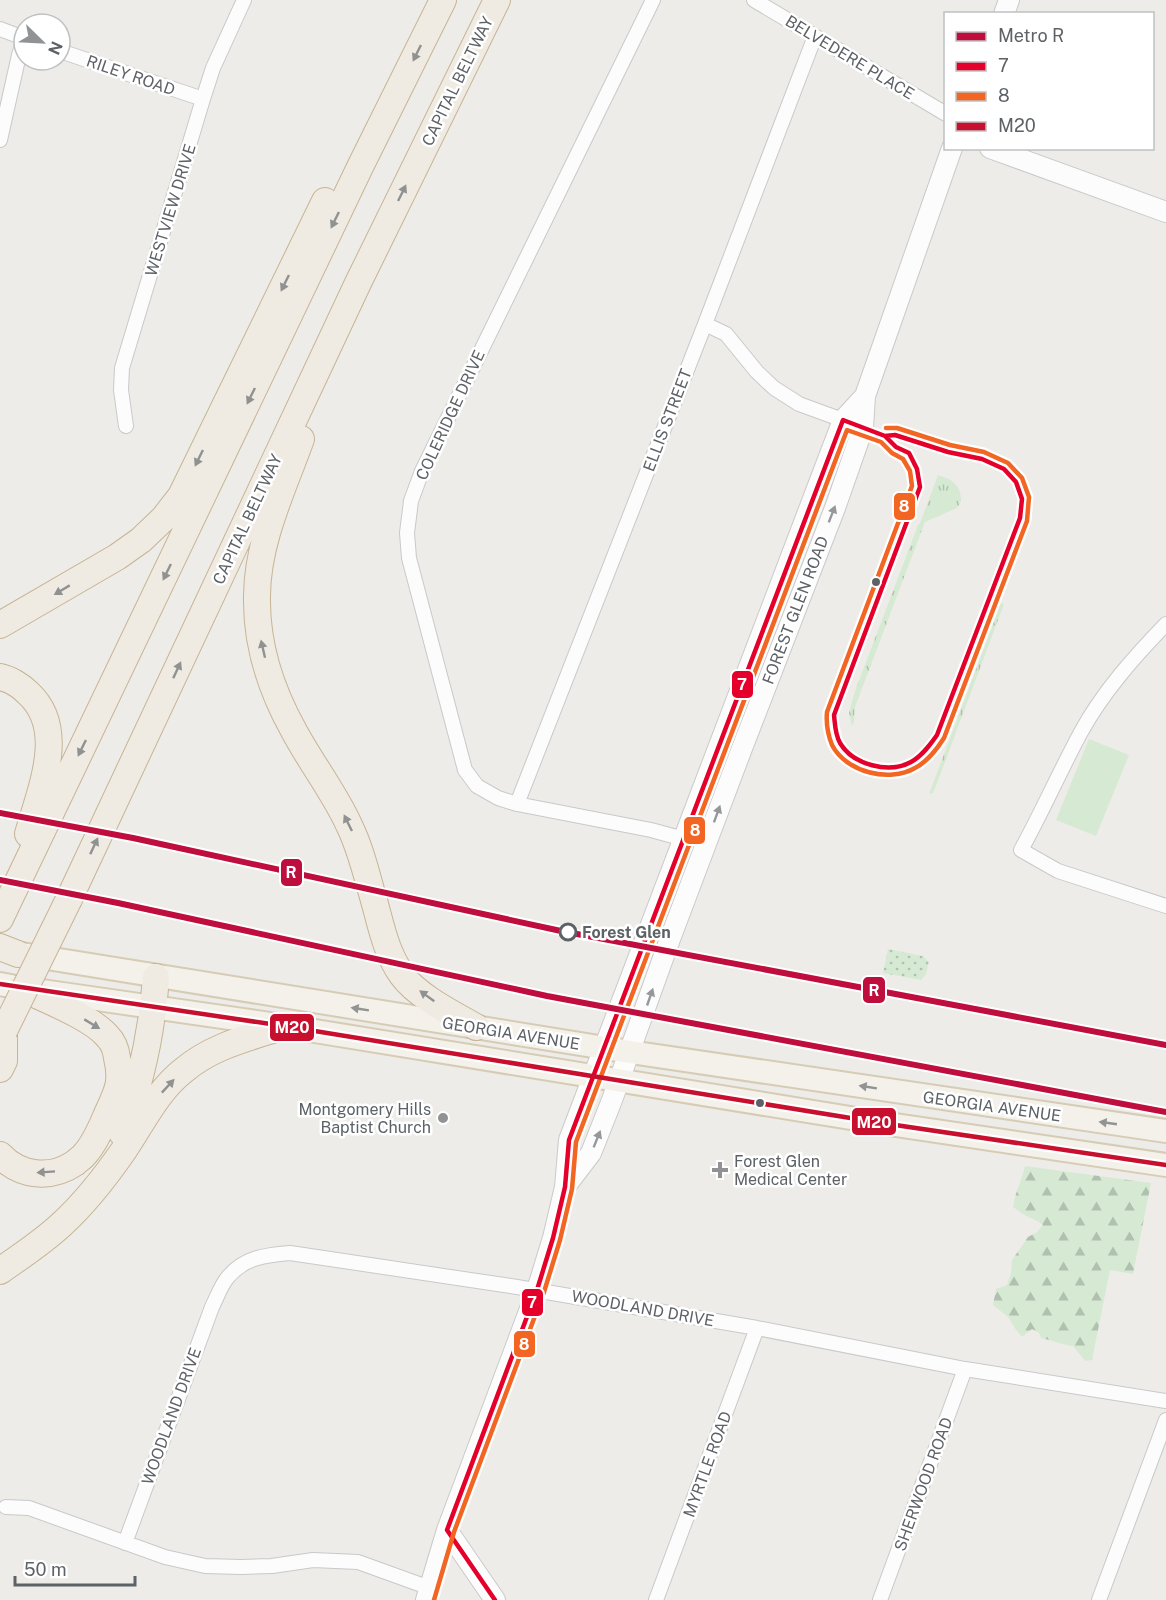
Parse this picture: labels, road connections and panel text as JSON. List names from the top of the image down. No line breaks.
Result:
{"streets":{"highway":["CAPITAL BELTWAY"],"main road":["FOREST GLEN ROAD","GEORGIA AVENUE"],"street":["BELVEDERE PLACE","RILEY ROAD","WESTVIEW DRIVE","COLERIDGE DRIVE","ELLIS STREET","WOODLAND DRIVE","MYRTLE ROAD","SHERWOOD ROAD"]},"crossings":[["BELVEDERE PLACE","ELLIS STREET"],["RILEY ROAD","WESTVIEW DRIVE"],["COLERIDGE DRIVE","ELLIS STREET"],["COLERIDGE DRIVE","FOREST GLEN ROAD"],["FOREST GLEN ROAD","GEORGIA AVENUE"],["FOREST GLEN ROAD","WOODLAND DRIVE"],["WOODLAND DRIVE","MYRTLE ROAD"],["WOODLAND DRIVE","SHERWOOD ROAD"]],"places":{"other":["Forest Glen","Montgomery Hills Baptist Church"],"health":["Forest Glen Medical Center"]},"lines":["transit line 7","transit line 8","metro line R","transit line M20"],"legend":["Metro R","7","8","M20"],"scale_bar":"50 m","north":"bottom right"}
